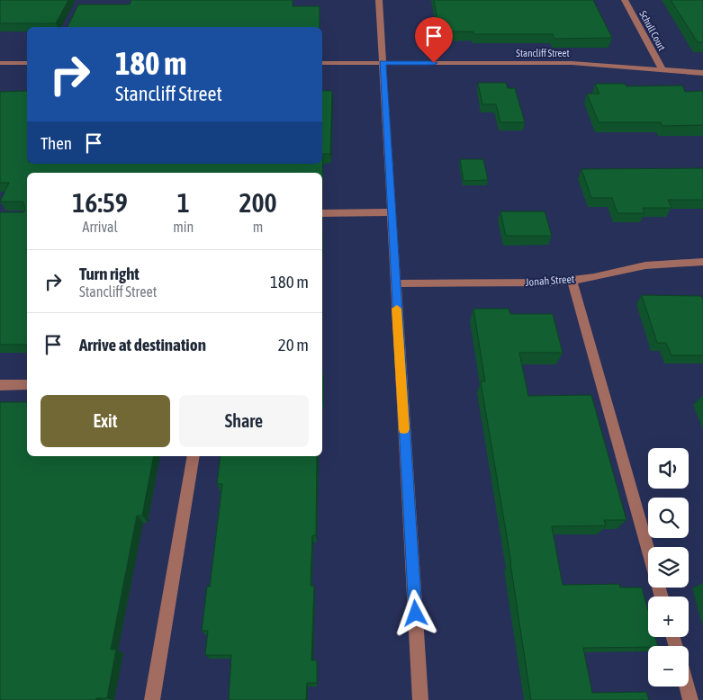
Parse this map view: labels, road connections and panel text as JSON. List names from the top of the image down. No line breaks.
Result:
{"streets":{"street":["Schull Court","Stancliff Street","Jonah Street"]},"crossings":[["Schull Court","Stancliff Street"]],"page":{"turn":["180 m","Stancliff Street"],"then":"Then","eta":["16:59","Arrival","1","min","200","m"],"list":[{"name":"Turn right","note":"Stancliff Street","value":"180 m"},{"name":"Arrive at destination","value":"20 m"}],"buttons":["Exit","Share"],"map_buttons":["+","−"]}}
